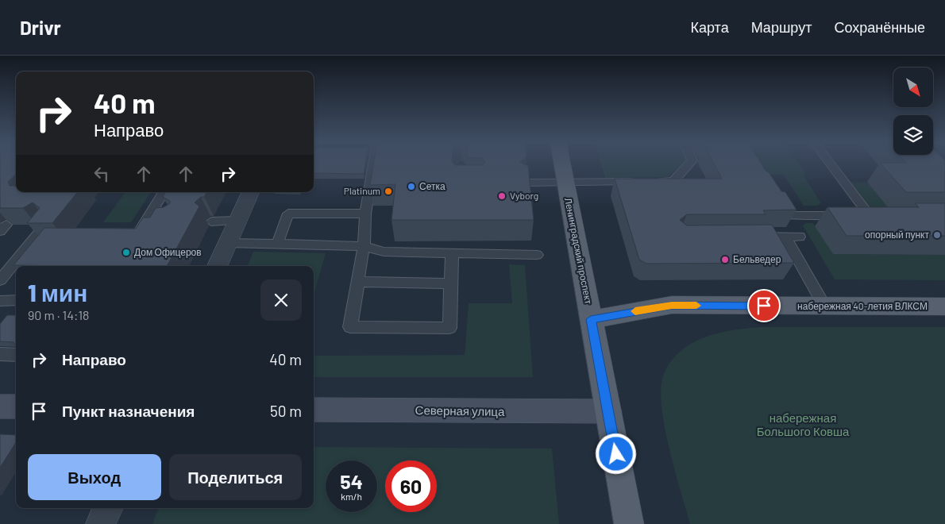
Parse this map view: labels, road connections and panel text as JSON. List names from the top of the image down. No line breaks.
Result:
{"streets":{"main road":["Ленинградский проспект","набережная 40-летия ВЛКСМ","Северная улица"]},"crossings":[["Ленинградский проспект","набережная 40-летия ВЛКСМ"],["Ленинградский проспект","Северная улица"]],"parks":["набережная Большого Ковша"],"places":["Сетка","Platinum","Vyborg","опорный пункт","Дом Офицеров","Бельведер"],"north":"bottom right","page":{"header":"Drivr","nav":["Карта","Маршрут","Сохранённые"],"turn":["40 m","Направо"],"heading":["1 мин","90 m · 14:18"],"list":[{"name":"Направо","value":"40 m"},{"name":"Пункт назначения","value":"50 m"}],"buttons":["Выход","Поделиться"],"speed":"54 km/h","limit":"60"}}
